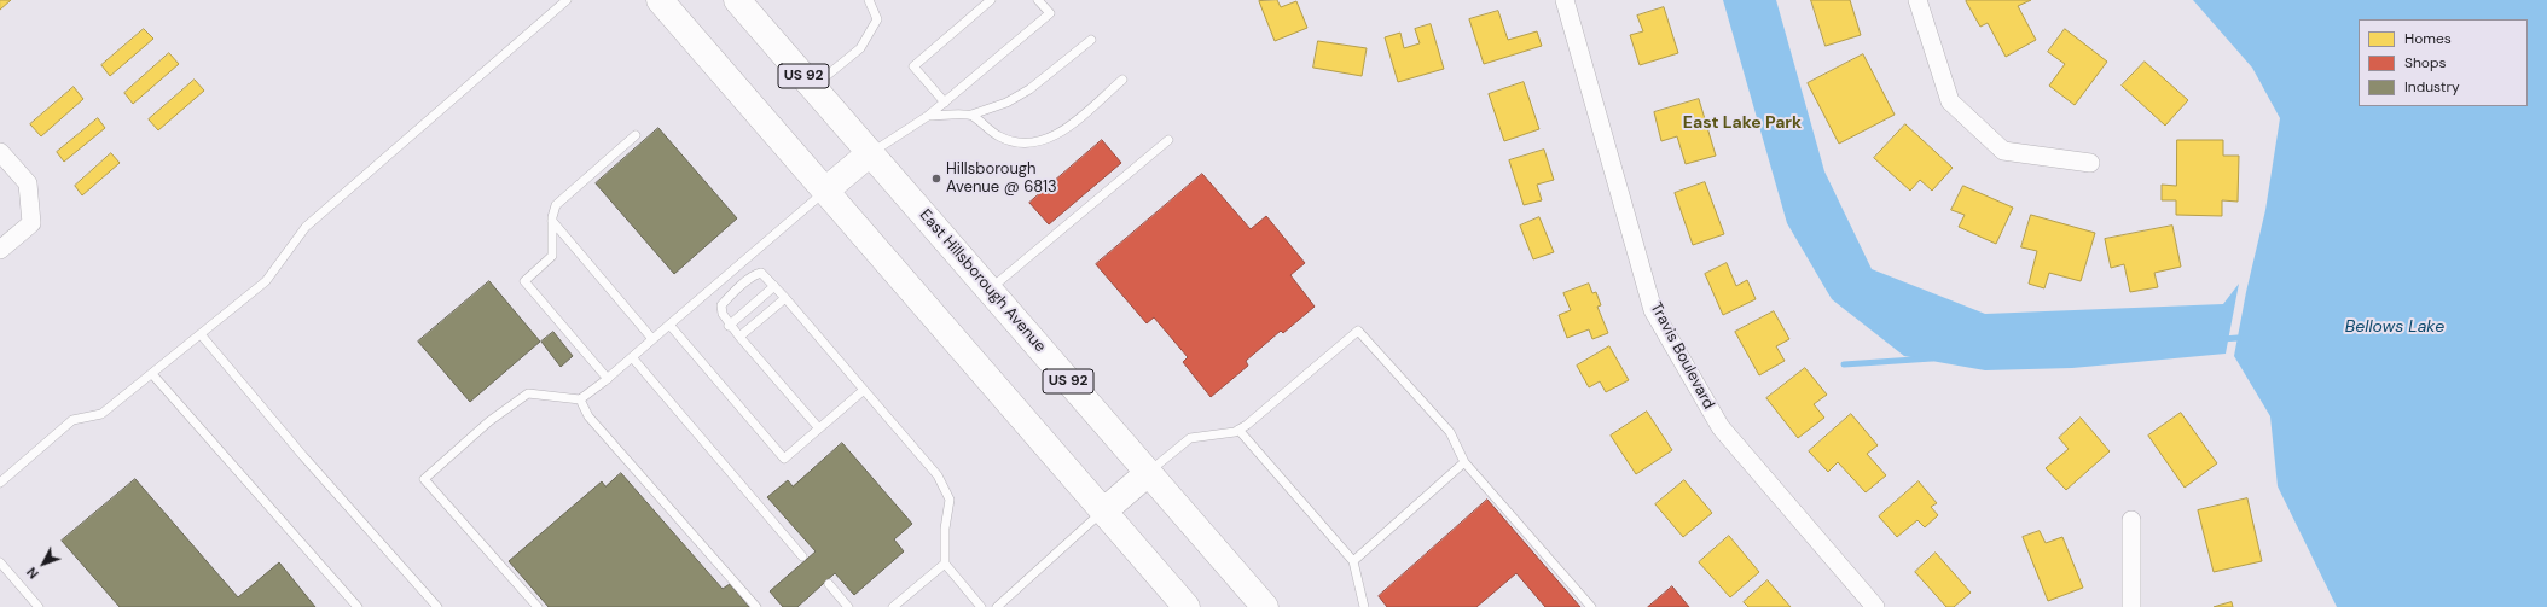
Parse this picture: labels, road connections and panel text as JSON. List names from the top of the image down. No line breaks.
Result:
{"streets":{"main road":["US 92","East Hillsborough Avenue"],"street":["Travis Boulevard"]},"districts":["East Lake Park"],"water":["Bellows Lake"],"places":["Hillsborough Avenue @ 6813"],"legend":["Homes","Shops","Industry"],"north":"bottom left"}
